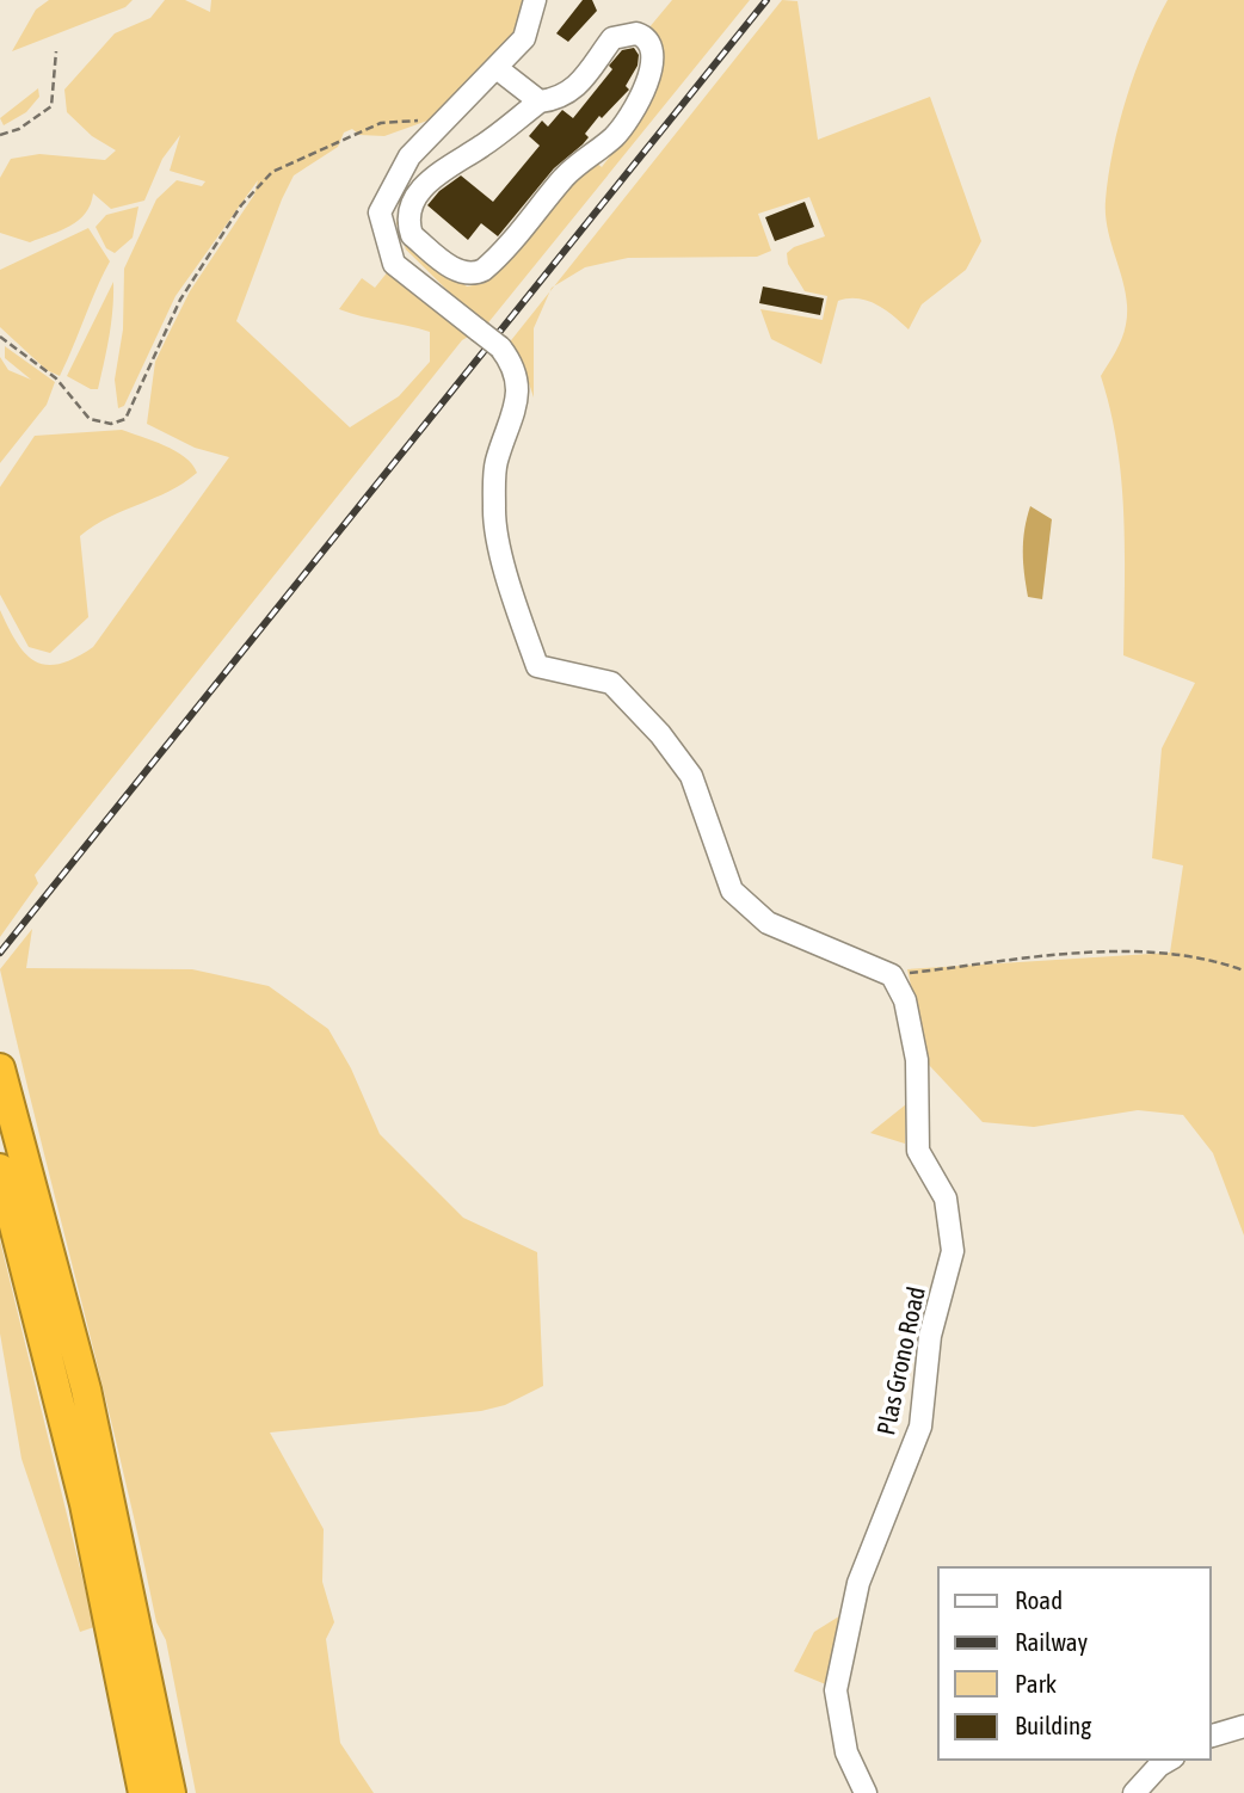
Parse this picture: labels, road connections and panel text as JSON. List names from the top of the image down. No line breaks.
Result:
{"streets":{"street":["Plas Grono Road"]},"legend":["Road","Railway","Park","Building"]}
